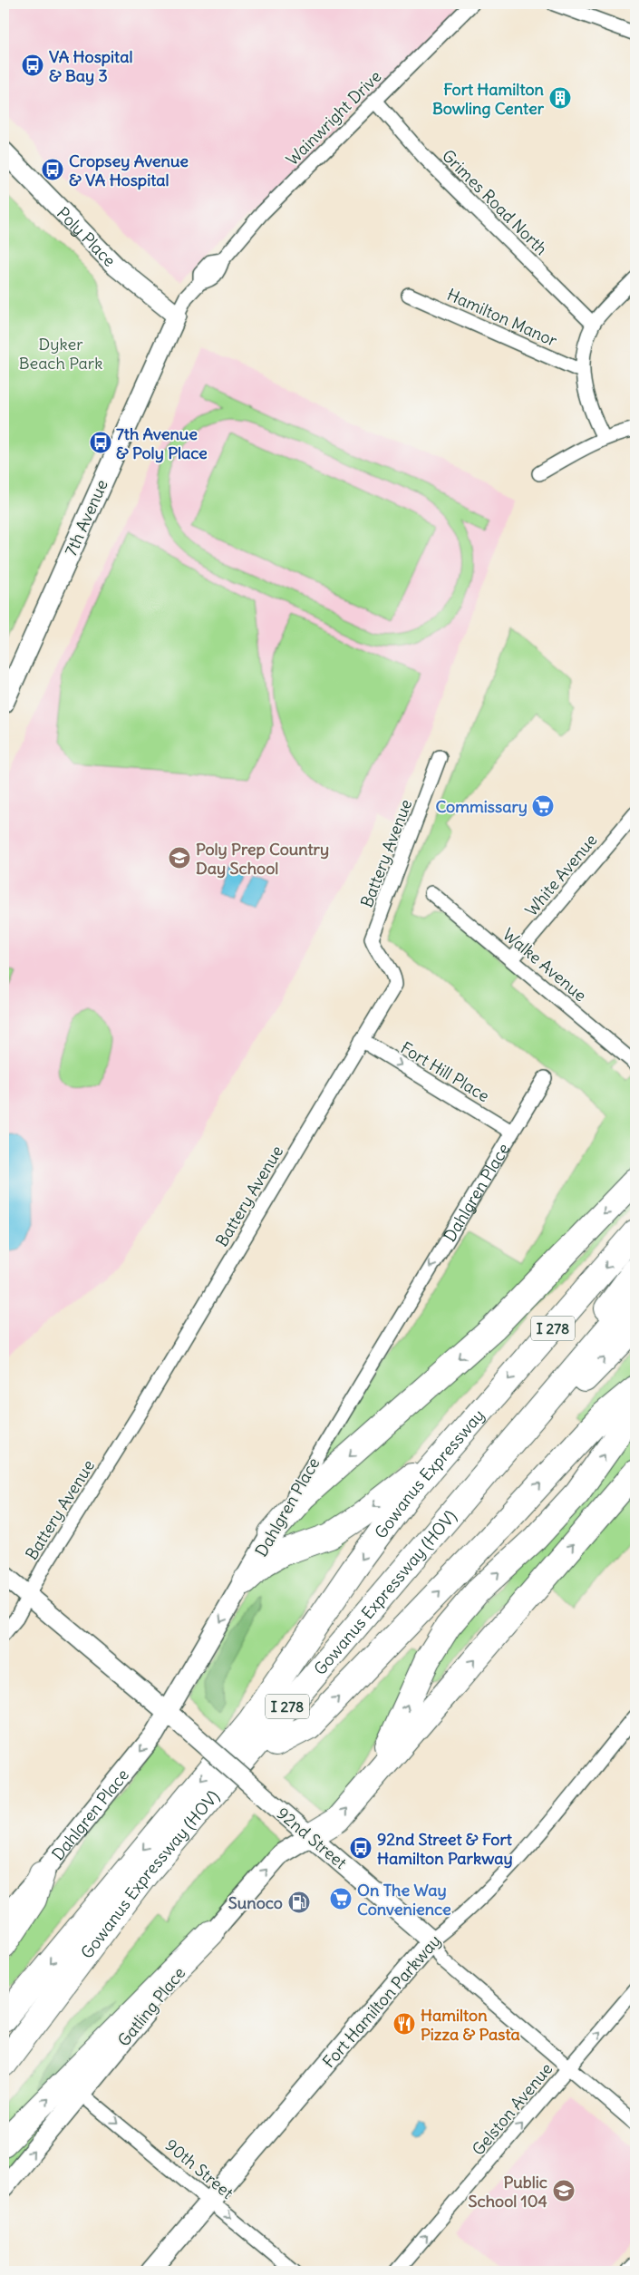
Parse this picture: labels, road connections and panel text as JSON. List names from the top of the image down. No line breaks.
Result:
{"streets":{"highway":["I 278","Gowanus Expressway","Gowanus Expressway (HOV)"],"main road":["Poly Place","7th Avenue","Dahlgren Place","92nd Street","Fort Hamilton Parkway","Gatling Place"],"street":["Wainwright Drive","Grimes Road North","Hamilton Manor","Battery Avenue","White Avenue","Walke Avenue","Fort Hill Place","Gelston Avenue","90th Street"]},"crossings":[["Wainwright Drive","Grimes Road North"],["Wainwright Drive","7th Avenue"],["Poly Place","7th Avenue"],["Battery Avenue","Fort Hill Place"],["Battery Avenue","92nd Street"],["White Avenue","Walke Avenue"],["Fort Hill Place","Dahlgren Place"],["Dahlgren Place","92nd Street"],["Gowanus Expressway","Gowanus Expressway (HOV)"],["92nd Street","Fort Hamilton Parkway"],["92nd Street","Gatling Place"],["92nd Street","Gelston Avenue"],["Fort Hamilton Parkway","90th Street"],["Gatling Place","90th Street"]],"one_way":["Fort Hill Place","Dahlgren Place","Gatling Place","Gelston Avenue","90th Street"],"parks":["Dyker Beach Park"],"places":{"bus stop":["VA Hospital & Bay 3","Cropsey Avenue & VA Hospital","7th Avenue & Poly Place","92nd Street & Fort Hamilton Parkway"],"building":["Fort Hamilton Bowling Center"],"supermarket":["Commissary","On The Way Convenience"],"school or university":["Poly Prep Country Day School","Public School 104"],"fuel station":["Sunoco"],"restaurant":["Hamilton Pizza & Pasta"]}}
